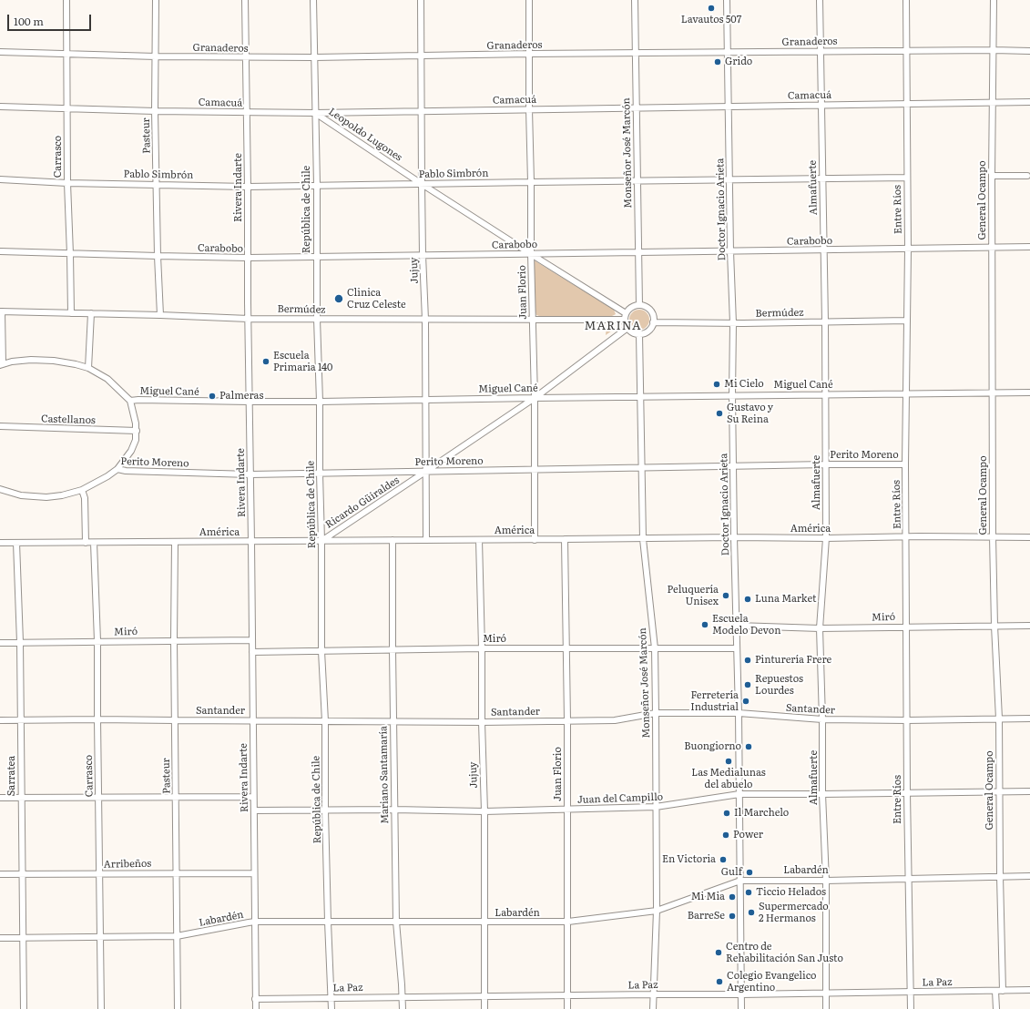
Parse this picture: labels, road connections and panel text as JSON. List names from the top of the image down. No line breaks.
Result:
{"streets":{"street":["Granaderos","Camacuá","Leopoldo Lugones","Pasteur","Monseñor José Marcón","Carrasco","Pablo Simbrón","Rivera Indarte","Almafuerte","General Ocampo","República de Chile","Doctor Ignacio Arieta","Entre Ríos","Carabobo","Jujuy","Juan Florio","Bermúdez","Miguel Cané","Castellanos","Perito Moreno","Ricardo Güiraldes","América","Miró","Santander","Mariano Santamaría","Sarratea","Juan del Campillo","Arribeños","Labardén","La Paz"]},"crossings":[["Granaderos","Pasteur"],["Granaderos","Monseñor José Marcón"],["Granaderos","Carrasco"],["Granaderos","Rivera Indarte"],["Granaderos","Almafuerte"],["Granaderos","General Ocampo"],["Granaderos","República de Chile"],["Granaderos","Doctor Ignacio Arieta"],["Granaderos","Entre Ríos"],["Granaderos","Jujuy"],["Granaderos","Juan Florio"],["Camacuá","Leopoldo Lugones"],["Camacuá","Pasteur"],["Camacuá","Monseñor José Marcón"],["Camacuá","Carrasco"],["Camacuá","Rivera Indarte"],["Camacuá","Almafuerte"],["Camacuá","General Ocampo"],["Camacuá","República de Chile"],["Camacuá","Doctor Ignacio Arieta"],["Camacuá","Entre Ríos"],["Camacuá","Jujuy"],["Camacuá","Juan Florio"],["Leopoldo Lugones","Monseñor José Marcón"],["Leopoldo Lugones","Pablo Simbrón"],["Leopoldo Lugones","República de Chile"],["Leopoldo Lugones","Carabobo"],["Leopoldo Lugones","Jujuy"],["Leopoldo Lugones","Juan Florio"],["Leopoldo Lugones","Bermúdez"],["Leopoldo Lugones","Ricardo Güiraldes"],["Pasteur","Pablo Simbrón"],["Pasteur","Carabobo"],["Pasteur","Bermúdez"],["Pasteur","América"],["Pasteur","Miró"],["Pasteur","Santander"],["Pasteur","Arribeños"],["Pasteur","Labardén"],["Monseñor José Marcón","Pablo Simbrón"],["Monseñor José Marcón","Carabobo"],["Monseñor José Marcón","Bermúdez"],["Monseñor José Marcón","Miguel Cané"],["Monseñor José Marcón","Perito Moreno"],["Monseñor José Marcón","Ricardo Güiraldes"],["Monseñor José Marcón","América"],["Monseñor José Marcón","Miró"],["Monseñor José Marcón","Santander"],["Monseñor José Marcón","Juan del Campillo"],["Monseñor José Marcón","Labardén"],["Monseñor José Marcón","La Paz"],["Carrasco","Pablo Simbrón"],["Carrasco","Carabobo"],["Carrasco","Bermúdez"],["Carrasco","América"],["Carrasco","Miró"],["Carrasco","Santander"],["Carrasco","Arribeños"],["Carrasco","Labardén"],["Pablo Simbrón","Rivera Indarte"],["Pablo Simbrón","Almafuerte"],["Pablo Simbrón","República de Chile"],["Pablo Simbrón","Doctor Ignacio Arieta"],["Pablo Simbrón","Entre Ríos"],["Pablo Simbrón","Jujuy"],["Pablo Simbrón","Juan Florio"],["Rivera Indarte","Carabobo"],["Rivera Indarte","Bermúdez"],["Rivera Indarte","Miguel Cané"],["Rivera Indarte","Perito Moreno"],["Rivera Indarte","América"],["Rivera Indarte","Miró"],["Rivera Indarte","Santander"],["Rivera Indarte","Juan del Campillo"],["Rivera Indarte","Arribeños"],["Rivera Indarte","Labardén"],["Rivera Indarte","La Paz"],["Almafuerte","Carabobo"],["Almafuerte","Bermúdez"],["Almafuerte","Miguel Cané"],["Almafuerte","Perito Moreno"],["Almafuerte","América"],["Almafuerte","Miró"],["Almafuerte","Santander"],["Almafuerte","Juan del Campillo"],["Almafuerte","Labardén"],["Almafuerte","La Paz"],["General Ocampo","Carabobo"],["General Ocampo","Miguel Cané"],["General Ocampo","América"],["General Ocampo","Miró"],["General Ocampo","Santander"],["General Ocampo","Juan del Campillo"],["General Ocampo","Labardén"],["General Ocampo","La Paz"],["República de Chile","Carabobo"],["República de Chile","Bermúdez"],["República de Chile","Miguel Cané"],["República de Chile","Perito Moreno"],["República de Chile","Ricardo Güiraldes"],["República de Chile","América"],["República de Chile","Miró"],["República de Chile","Santander"],["República de Chile","Juan del Campillo"],["República de Chile","Labardén"],["República de Chile","La Paz"],["Doctor Ignacio Arieta","Carabobo"],["Doctor Ignacio Arieta","Bermúdez"],["Doctor Ignacio Arieta","Miguel Cané"],["Doctor Ignacio Arieta","Perito Moreno"],["Doctor Ignacio Arieta","América"],["Doctor Ignacio Arieta","Miró"],["Doctor Ignacio Arieta","Santander"],["Doctor Ignacio Arieta","Juan del Campillo"],["Doctor Ignacio Arieta","Labardén"],["Doctor Ignacio Arieta","La Paz"],["Entre Ríos","Carabobo"],["Entre Ríos","Bermúdez"],["Entre Ríos","Miguel Cané"],["Entre Ríos","Perito Moreno"],["Entre Ríos","América"],["Entre Ríos","Miró"],["Entre Ríos","Santander"],["Entre Ríos","Juan del Campillo"],["Entre Ríos","Labardén"],["Entre Ríos","La Paz"],["Carabobo","Jujuy"],["Carabobo","Juan Florio"],["Jujuy","Bermúdez"],["Jujuy","Miguel Cané"],["Jujuy","Perito Moreno"],["Jujuy","Ricardo Güiraldes"],["Jujuy","América"],["Jujuy","Miró"],["Jujuy","Santander"],["Jujuy","Juan del Campillo"],["Jujuy","Labardén"],["Jujuy","La Paz"],["Juan Florio","Bermúdez"],["Juan Florio","Miguel Cané"],["Juan Florio","Perito Moreno"],["Juan Florio","Ricardo Güiraldes"],["Juan Florio","América"],["Juan Florio","Miró"],["Juan Florio","Santander"],["Juan Florio","Juan del Campillo"],["Juan Florio","Labardén"],["Juan Florio","La Paz"],["Bermúdez","Ricardo Güiraldes"],["Miguel Cané","Ricardo Güiraldes"],["Perito Moreno","Ricardo Güiraldes"],["Ricardo Güiraldes","América"],["América","Mariano Santamaría"],["América","Sarratea"],["Miró","Mariano Santamaría"],["Miró","Sarratea"],["Santander","Mariano Santamaría"],["Santander","Sarratea"],["Mariano Santamaría","Juan del Campillo"],["Mariano Santamaría","Labardén"],["Mariano Santamaría","La Paz"],["Sarratea","Arribeños"],["Sarratea","Labardén"]],"districts":["MARINA"],"places":["Lavautos 507","Grido","Clinica Cruz Celeste","Escuela Primaria 140","Mi Cielo","Palmeras","Gustavo y Su Reina","Peluquería Unisex","Luna Market","Escuela Modelo Devon","Pinturería Frere","Repuestos Lourdes","Ferretería Industrial","Buongiorno","Las Medialunas del abuelo","Il Marchelo","Power","En Victoria","Gulf","Ticcio Helados","Mi Mia","Supermercado 2 Hermanos","BarreSe","Centro de Rehabilitación San Justo","Colegio Evangelico Argentino"],"scale_bar":"100 m"}
